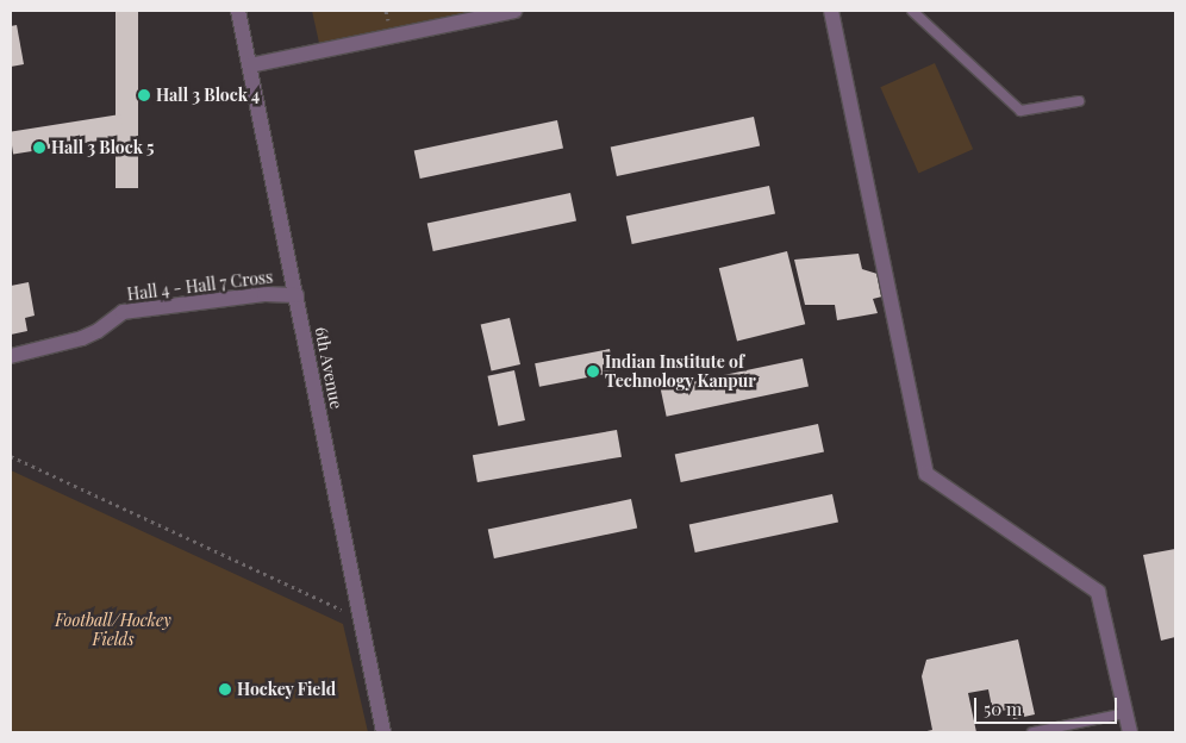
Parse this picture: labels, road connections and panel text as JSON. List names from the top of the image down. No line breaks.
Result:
{"streets":{"street":["Hall 4 - Hall 7 Cross","6th Avenue"]},"crossings":[["Hall 4 - Hall 7 Cross","6th Avenue"]],"parks":["Football/Hockey Fields"],"places":["Hall 3 Block 4","Hall 3 Block 5","Indian Institute of Technology Kanpur","Hockey Field"],"scale_bar":"50 m"}
